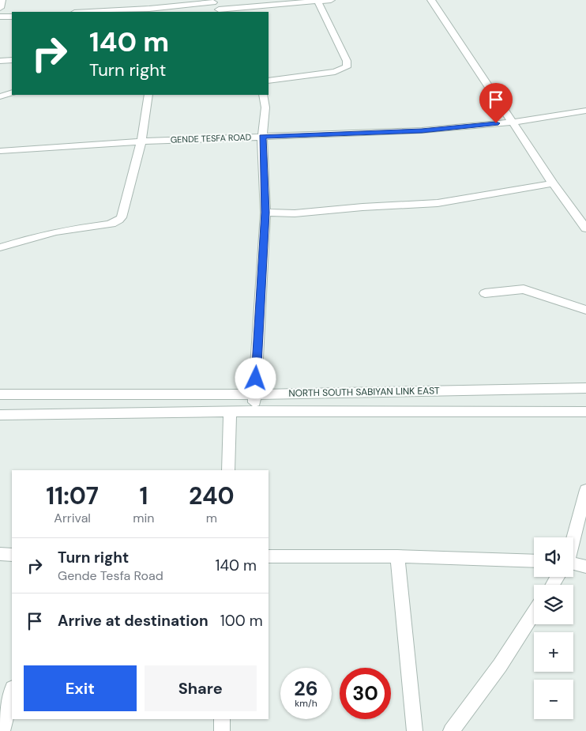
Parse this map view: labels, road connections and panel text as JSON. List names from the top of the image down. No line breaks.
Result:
{"streets":{"street":["GENDE TESFA ROAD","NORTH SOUTH SABIYAN LINK EAST"]},"page":{"turn":["140 m","Turn right"],"eta":["11:07","Arrival","1","min","240","m"],"map_buttons":["+","−"],"list":[{"name":"Turn right","note":"Gende Tesfa Road","value":"140 m"},{"name":"Arrive at destination","value":"100 m"}],"buttons":["Exit","Share"],"speed":"26 km/h","limit":"30"}}
